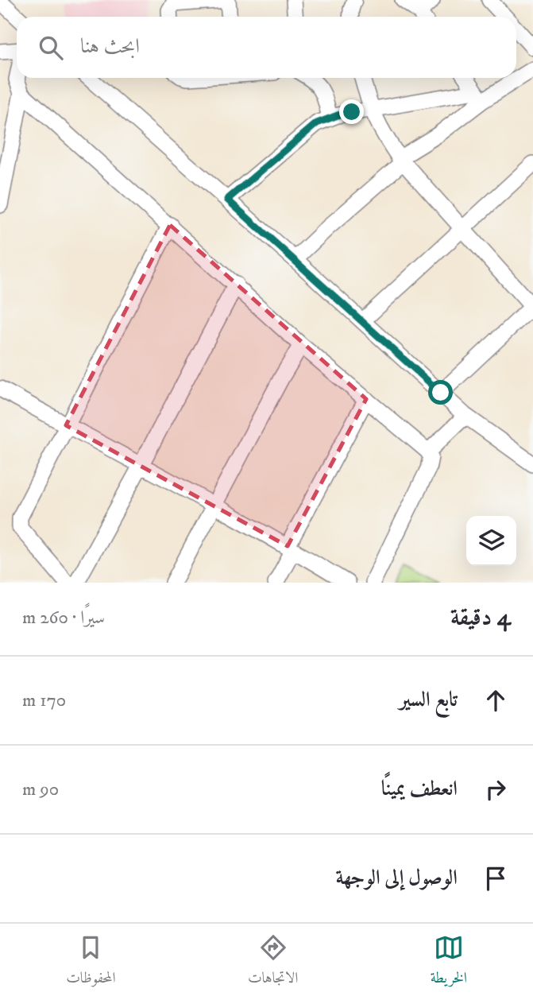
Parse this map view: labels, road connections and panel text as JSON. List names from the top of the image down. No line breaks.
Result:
{"page":{"search":"ابحث هنا","heading":["4 دقيقة","سيرًا · 260 m"],"list":[["تابع السير","170 m"],["انعطف يمينًا","90 m"],"الوصول إلى الوجهة"],"nav":["الخريطة","الاتجاهات","المحفوظات"]}}
